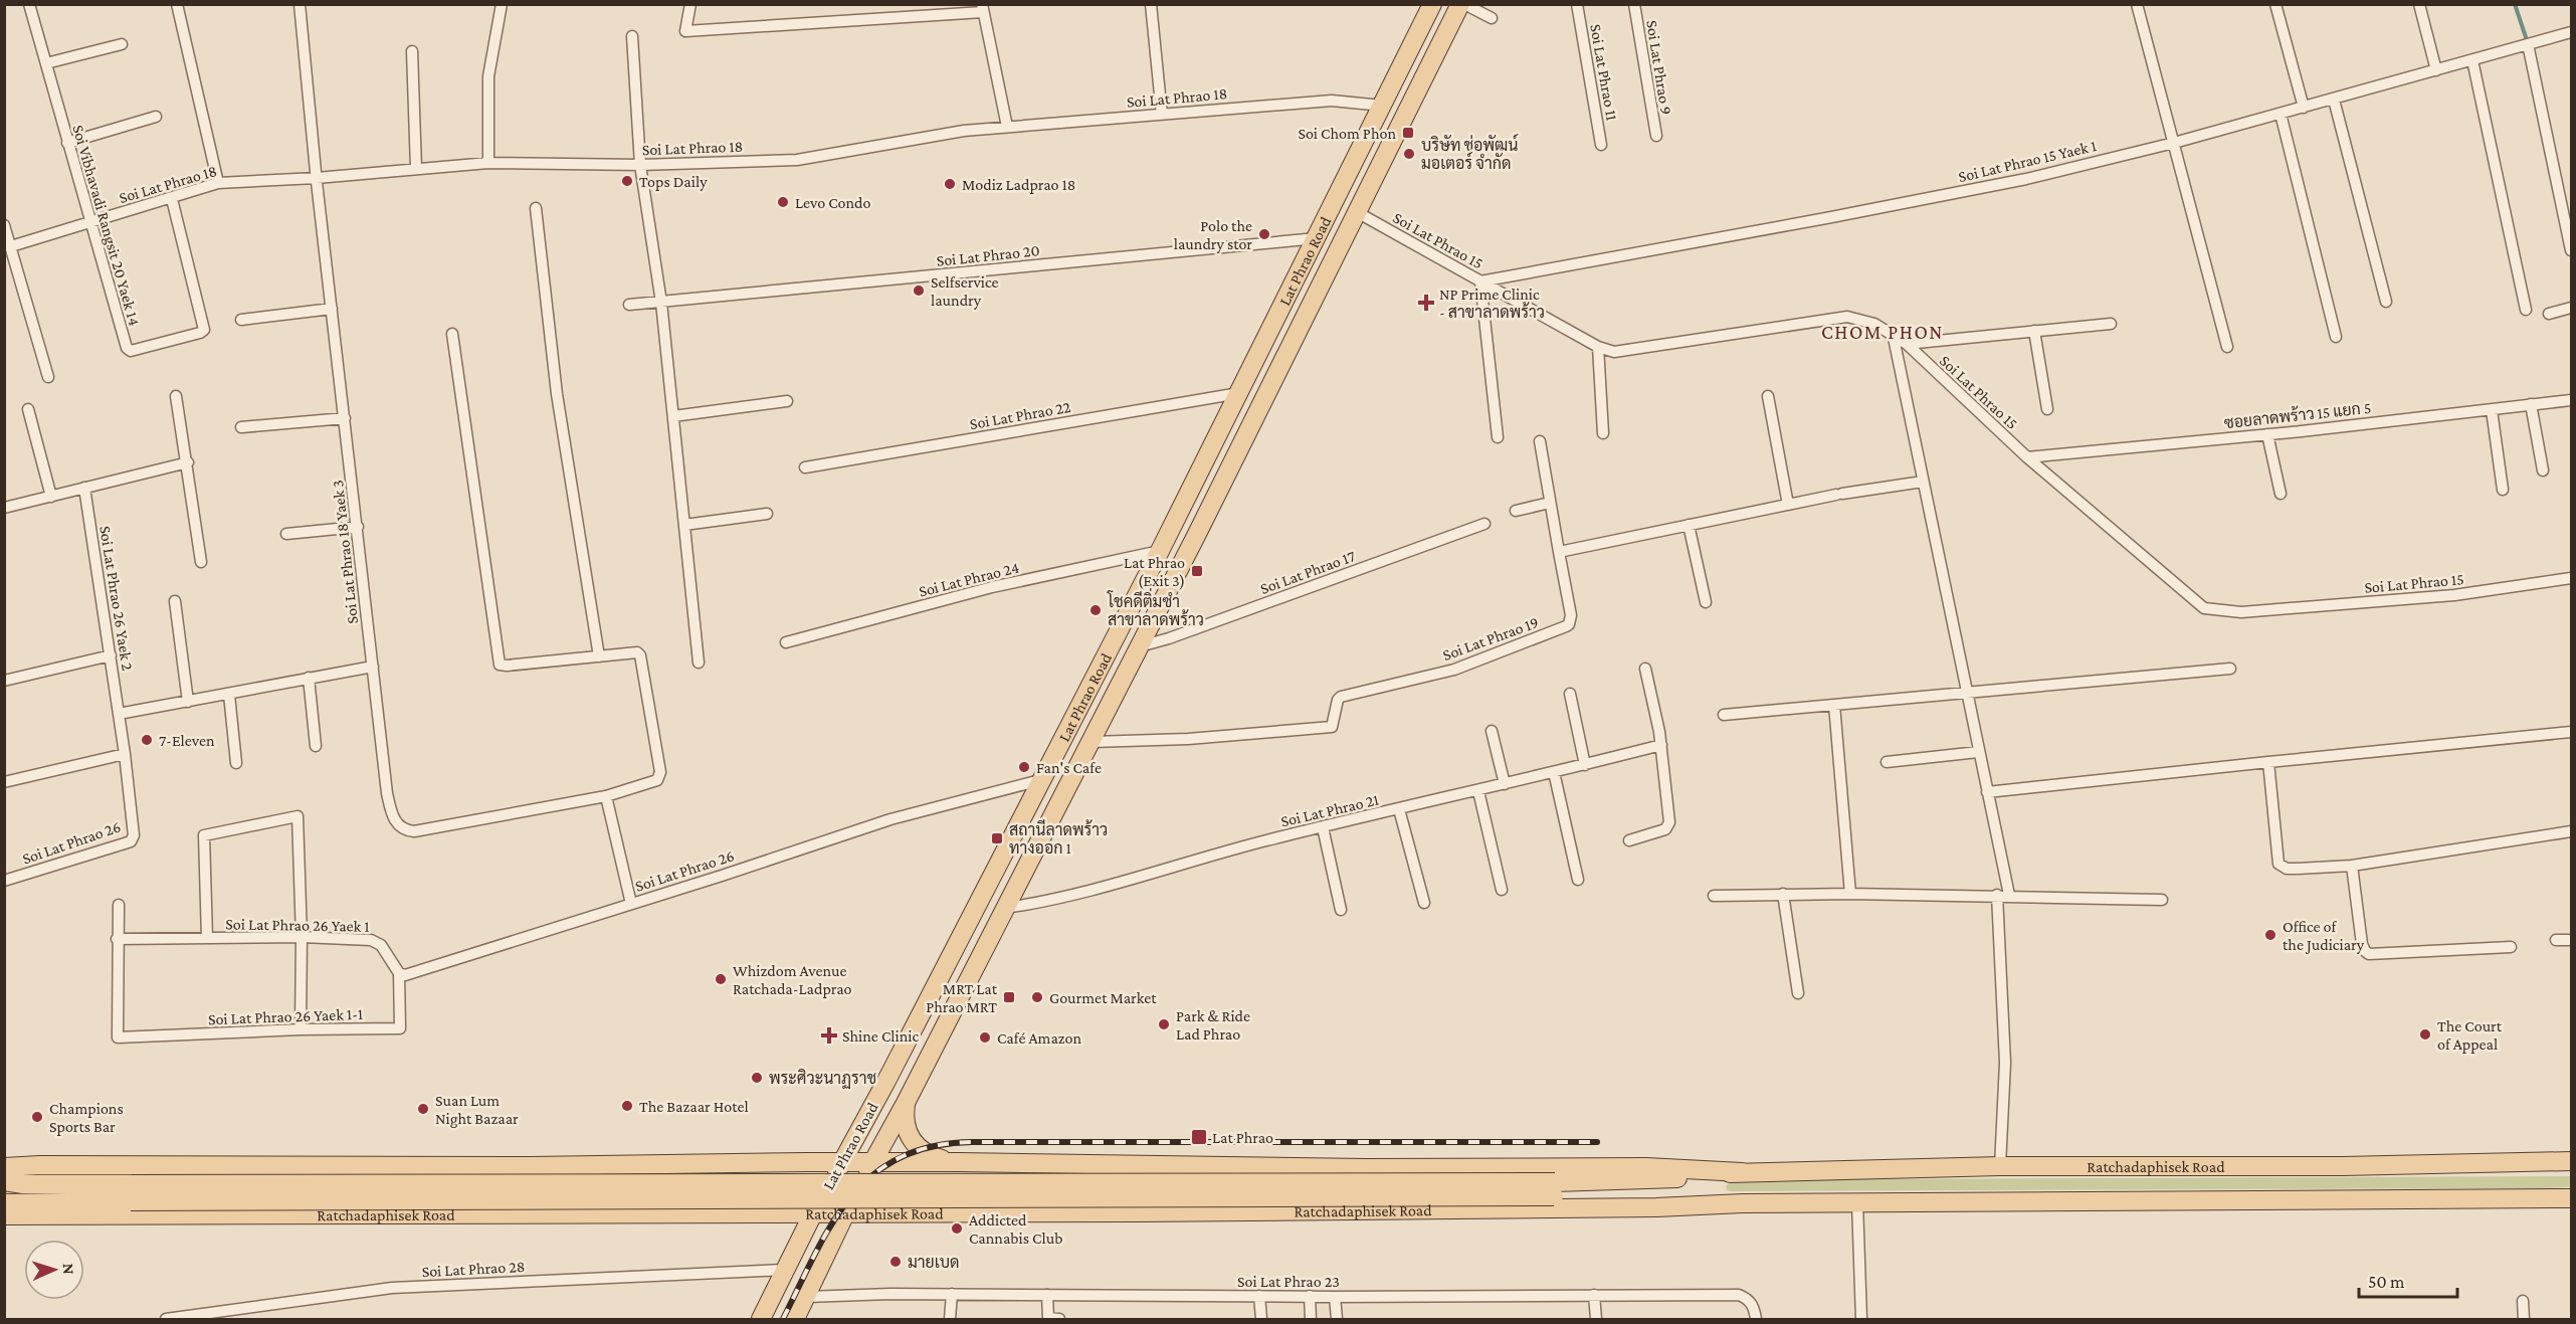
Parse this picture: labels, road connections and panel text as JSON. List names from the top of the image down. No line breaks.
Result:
{"streets":{"main road":["Lat Phrao Road","Ratchadaphisek Road"],"street":["Soi Lat Phrao 9","Soi Lat Phrao 11","Soi Lat Phrao 18","Soi Lat Phrao 15 Yaek 1","Soi Vibhavadi Rangsit 20 Yaek 14","Soi Lat Phrao 15","Soi Lat Phrao 20","Soi Lat Phrao 22","ซอยลาดพร้าว 15 แยก 5","Soi Lat Phrao 18 Yaek 3","Soi Lat Phrao 17","Soi Lat Phrao 24","Soi Lat Phrao 26 Yaek 2","Soi Lat Phrao 19","Soi Lat Phrao 21","Soi Lat Phrao 26","Soi Lat Phrao 26 Yaek 1","Soi Lat Phrao 26 Yaek 1-1","Soi Lat Phrao 28","Soi Lat Phrao 23"]},"crossings":[["Soi Lat Phrao 18","Soi Vibhavadi Rangsit 20 Yaek 14"],["Soi Lat Phrao 18","Lat Phrao Road"],["Soi Lat Phrao 18","Soi Lat Phrao 18 Yaek 3"],["Soi Lat Phrao 15 Yaek 1","Soi Lat Phrao 15"],["Soi Lat Phrao 15","Lat Phrao Road"],["Soi Lat Phrao 15","ซอยลาดพร้าว 15 แยก 5"],["Soi Lat Phrao 20","Lat Phrao Road"],["Lat Phrao Road","Soi Lat Phrao 22"],["Lat Phrao Road","Soi Lat Phrao 17"],["Lat Phrao Road","Soi Lat Phrao 24"],["Lat Phrao Road","Soi Lat Phrao 19"],["Lat Phrao Road","Soi Lat Phrao 21"],["Lat Phrao Road","Soi Lat Phrao 26"],["Lat Phrao Road","Ratchadaphisek Road"],["Lat Phrao Road","Soi Lat Phrao 28"],["Lat Phrao Road","Soi Lat Phrao 23"],["Soi Lat Phrao 26 Yaek 2","Soi Lat Phrao 26"],["Soi Lat Phrao 26 Yaek 1","Soi Lat Phrao 26 Yaek 1-1"]],"districts":["CHOM PHON"],"places":{"transit":["Soi Chom Phon","Lat Phrao (Exit 3)","สถานีลาดพร้าว ทางออก 1","MRT Lat Phrao MRT","Lat Phrao"],"other":["บริษัท ช่อพัฒน์ มอเตอร์ จำกัด","Tops Daily","Modiz Ladprao 18","Levo Condo","Polo the laundry stor","Selfservice laundry","โชคดีติ่มซำ สาขาลาดพร้าว","7-Eleven","Fan's Cafe","Office of the Judiciary","Whizdom Avenue Ratchada-Ladprao","Gourmet Market","Park & Ride Lad Phrao","The Court of Appeal","Café Amazon","พระศิวะนาฏราช","The Bazaar Hotel","Suan Lum Night Bazaar","Champions Sports Bar","Addicted Cannabis Club","มายเบด"],"health":["NP Prime Clinic - สาขาลาดพร้าว","Shine Clinic"]},"scale_bar":"50 m","north":"right"}
